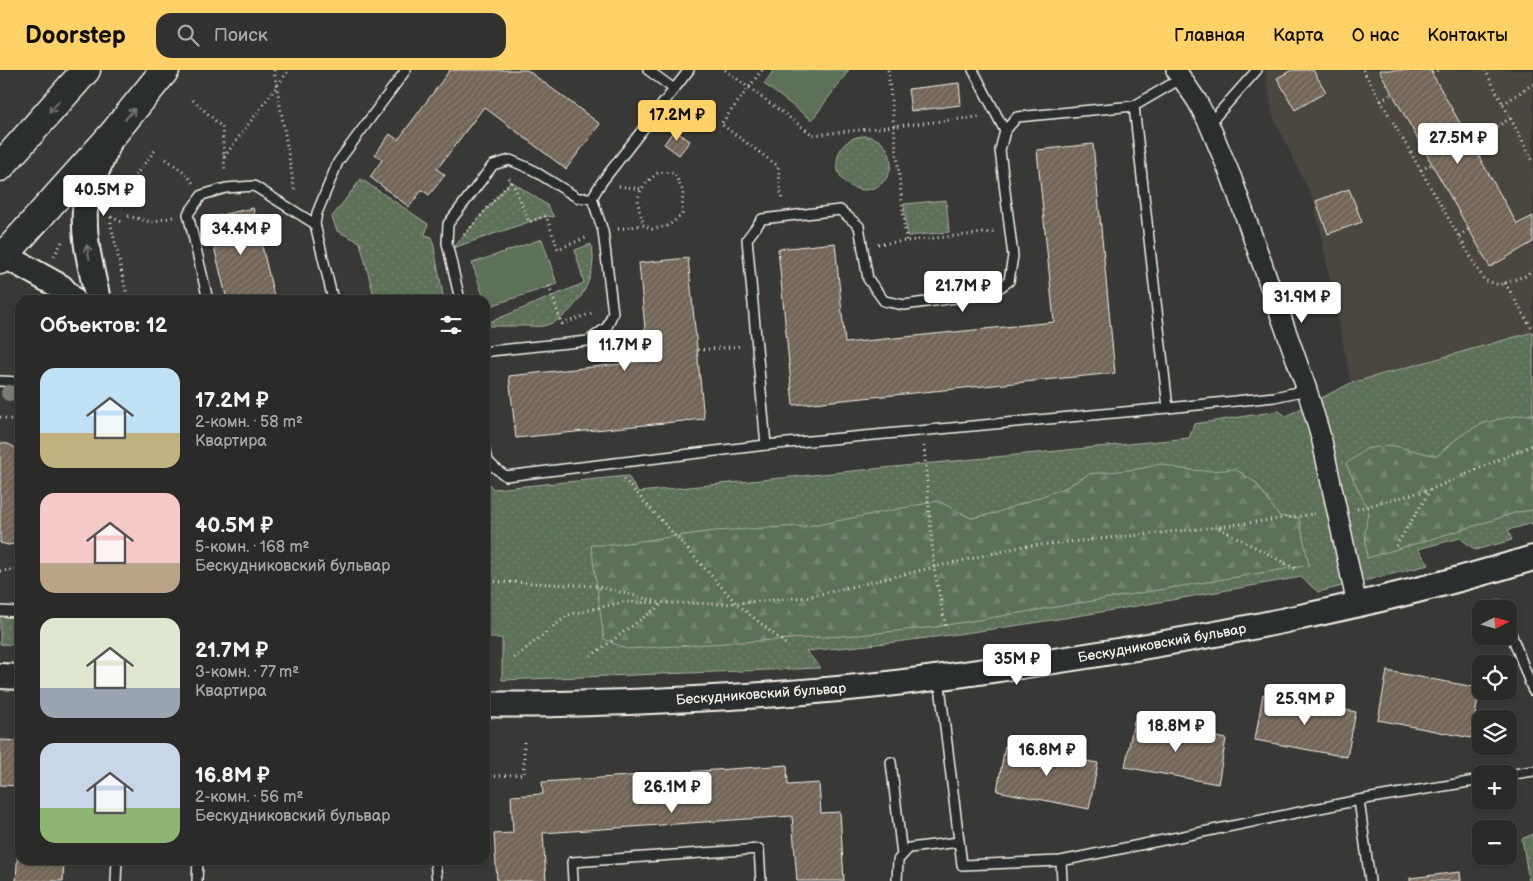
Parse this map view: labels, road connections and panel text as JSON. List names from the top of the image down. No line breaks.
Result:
{"streets":{"street":["Бескудниковский бульвар"]},"north":"right","page":{"header":"Doorstep","search":"Поиск","nav":["Главная","Карта","О нас","Контакты"],"price":["17.2M ₽","27.5M ₽","40.5M ₽","34.4M ₽","21.7M ₽","31.9M ₽","11.7M ₽","35M ₽","25.9M ₽","18.8M ₽","16.8M ₽","26.1M ₽"],"heading":"Объектов: 12","list":[{"name":"17.2M ₽","note":"2-комн. · 58 m² · Квартира"},{"name":"40.5M ₽","note":"5-комн. · 168 m² · Бескудниковский бульвар"},{"name":"21.7M ₽","note":"3-комн. · 77 m² · Квартира"},{"name":"16.8M ₽","note":"2-комн. · 56 m² · Бескудниковский бульвар"}],"map_buttons":["+","−"]}}
